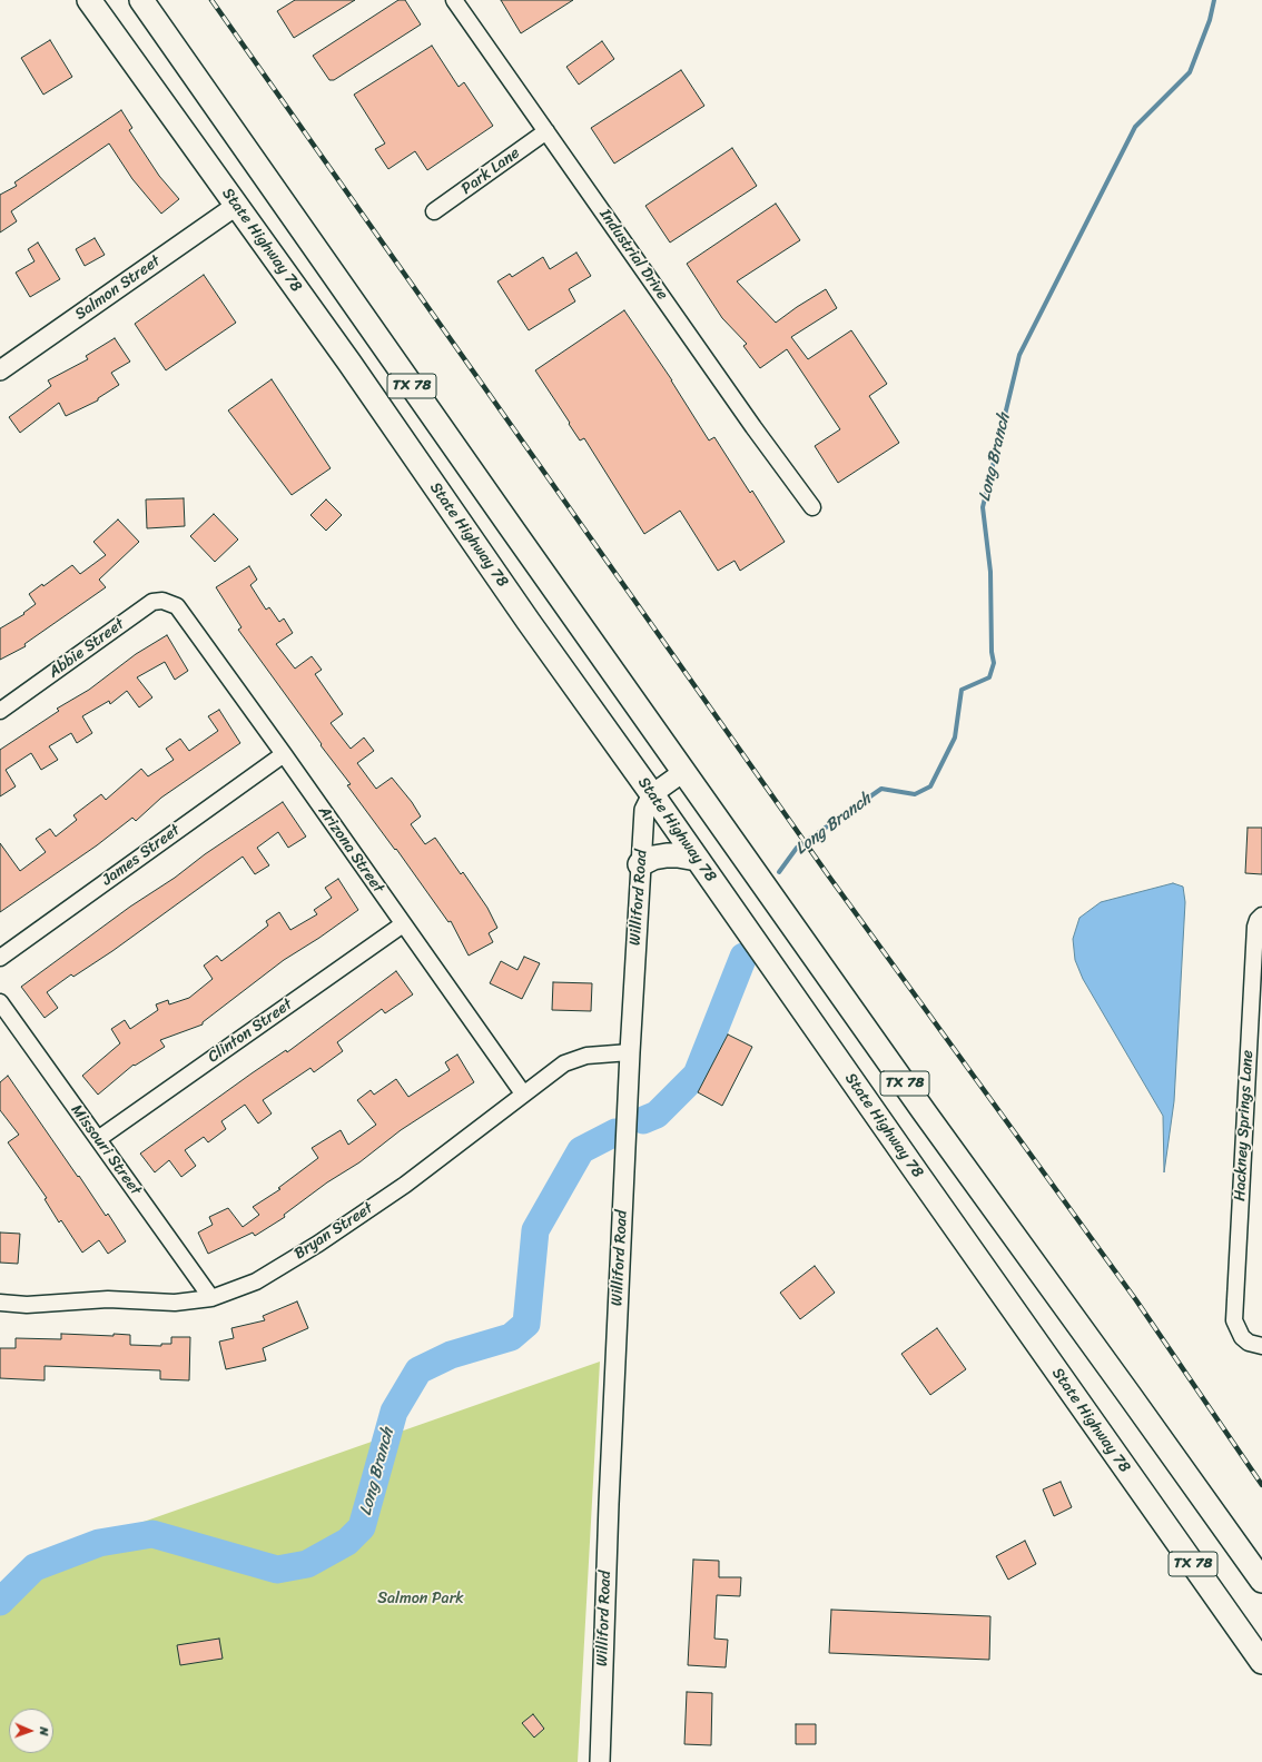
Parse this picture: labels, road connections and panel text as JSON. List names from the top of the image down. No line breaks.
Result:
{"streets":{"main road":["State Highway 78","TX 78"],"street":["Park Lane","Industrial Drive","Salmon Street","Abbie Street","Arizona Street","James Street","Williford Road","Clinton Street","Hackney Springs Lane","Missouri Street","Bryan Street"]},"crossings":[["Park Lane","Industrial Drive"],["State Highway 78","Salmon Street"],["State Highway 78","Williford Road"],["Abbie Street","Arizona Street"],["Arizona Street","James Street"],["Arizona Street","Clinton Street"],["Arizona Street","Bryan Street"],["Williford Road","Bryan Street"],["Clinton Street","Missouri Street"],["Missouri Street","Bryan Street"]],"water":["Long Branch"],"parks":["Salmon Park"],"north":"right"}
